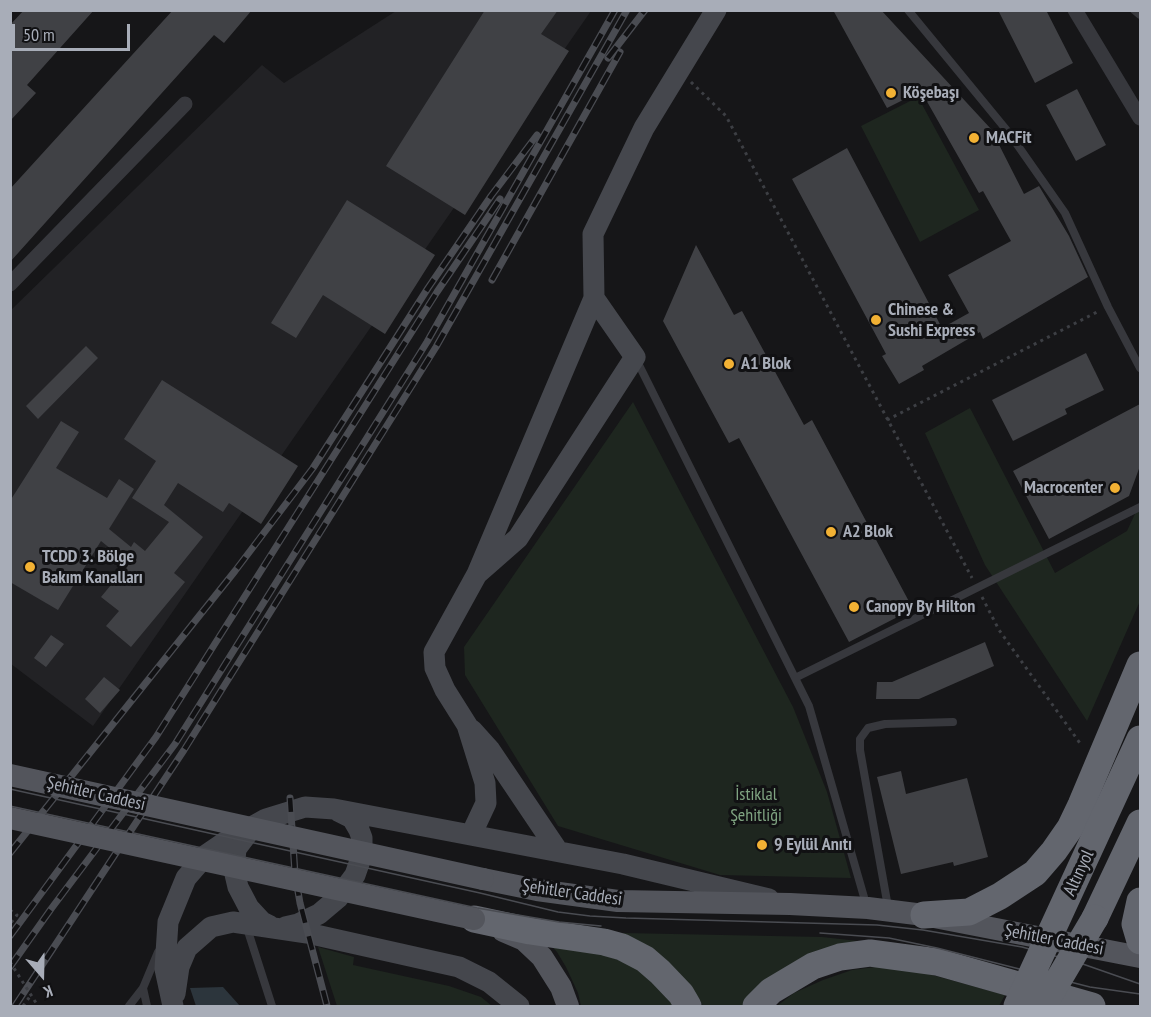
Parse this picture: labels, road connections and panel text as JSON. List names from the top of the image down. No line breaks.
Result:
{"streets":{"highway":["Altınyol"],"main road":["Şehitler Caddesi"]},"parks":["İstiklal Şehitliği"],"places":["Köşebaşı","MACFit","Chinese & Sushi Express","A1 Blok","Macrocenter","A2 Blok","TCDD 3. Bölge Bakım Kanalları","Canopy By Hilton","9 Eylül Anıtı"],"scale_bar":"50 m","north":"bottom"}
